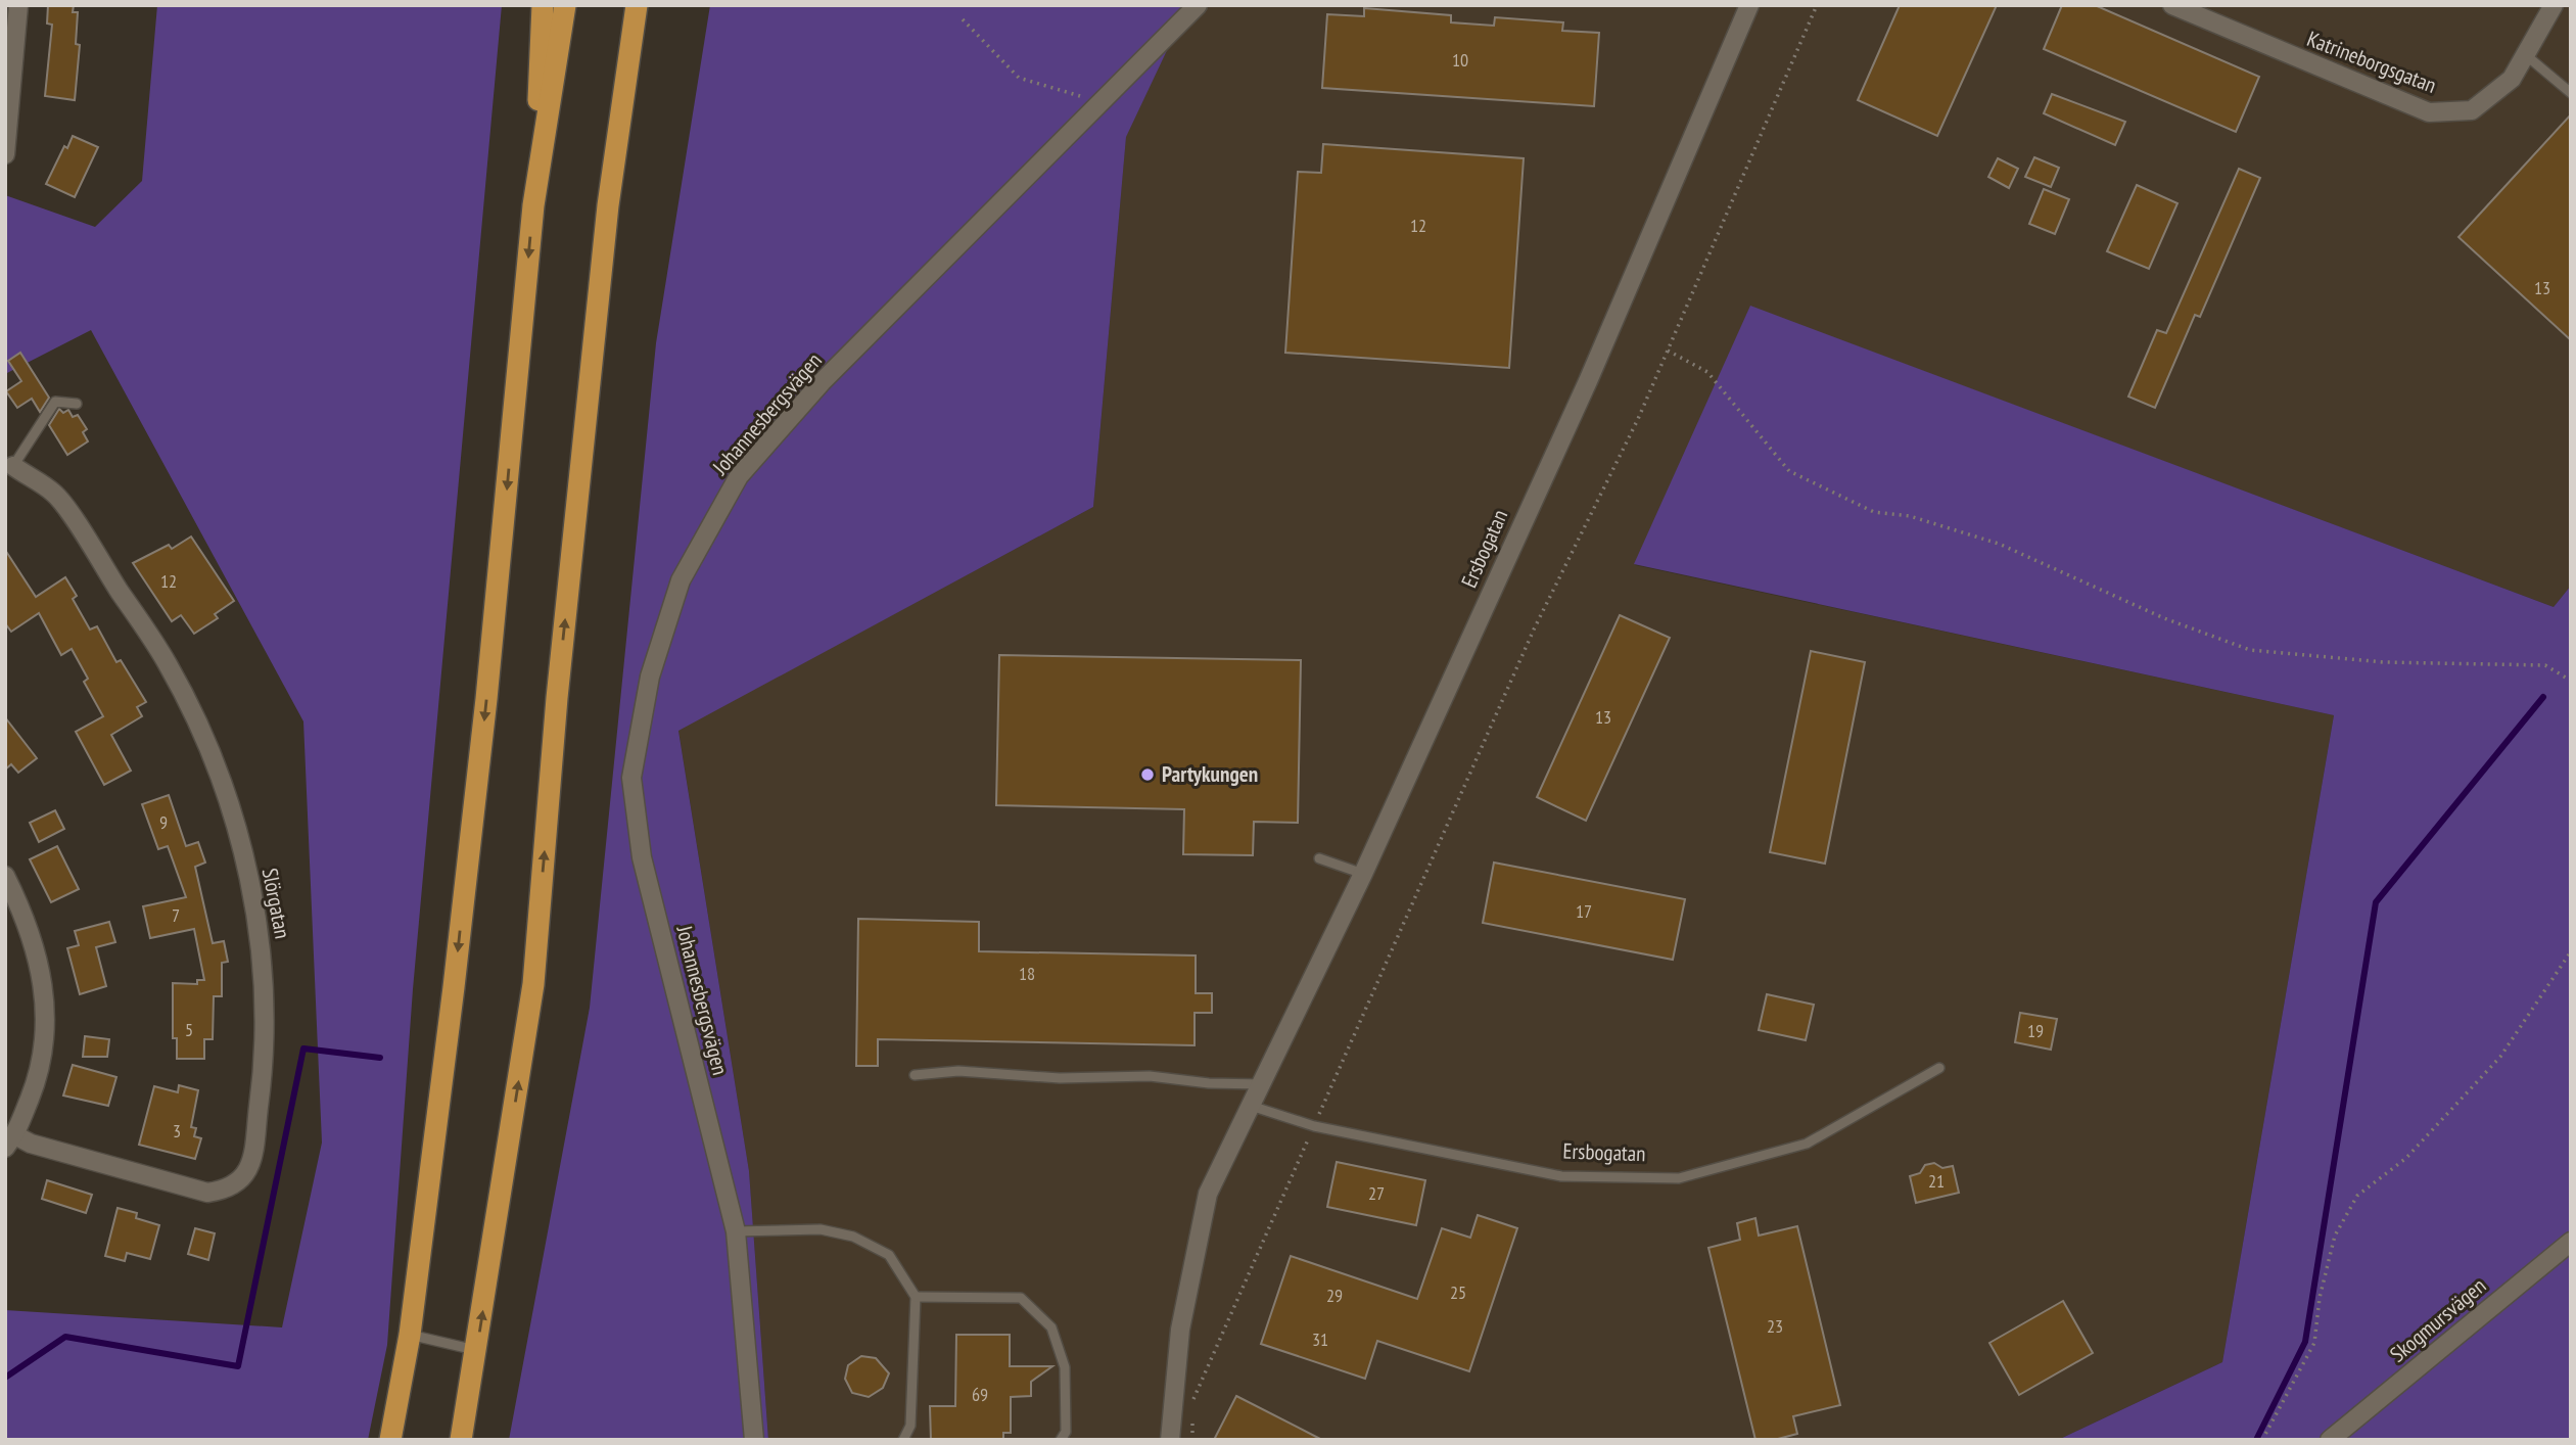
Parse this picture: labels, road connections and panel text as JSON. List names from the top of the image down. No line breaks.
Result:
{"streets":{"street":["Katrineborgsgatan","Johannesbergsvägen","Ersbogatan","Slörgatan","Skogmursvägen"]},"places":["Partykungen"],"house_numbers":["10","12","13","12","13","9","17","7","18","5","19","3","21","27","25","29","23","31","69"]}
